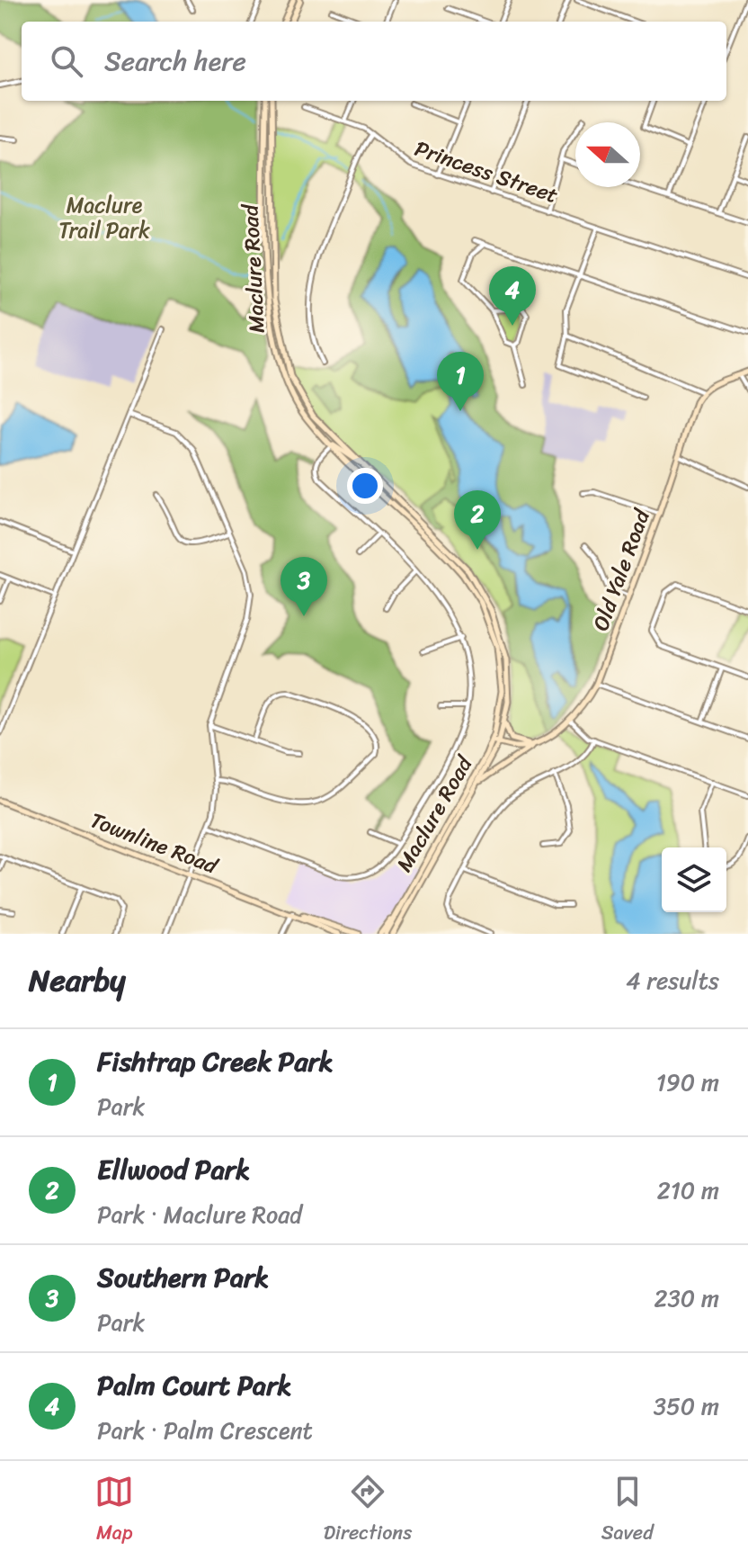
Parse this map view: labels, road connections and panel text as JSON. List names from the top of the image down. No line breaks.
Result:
{"streets":{"main road":["Maclure Road","Old Yale Road","Townline Road"],"street":["Princess Street"]},"crossings":[["Maclure Road","Old Yale Road"]],"parks":["Maclure Trail Park"],"north":"left","page":{"search":"Search here","pins":["4","1","2","3"],"heading":["Nearby","4 results"],"list":[{"mark":"1","name":"Fishtrap Creek Park","note":"Park","value":"190 m"},{"mark":"2","name":"Ellwood Park","note":"Park · Maclure Road","value":"210 m"},{"mark":"3","name":"Southern Park","note":"Park","value":"230 m"},{"mark":"4","name":"Palm Court Park","note":"Park · Palm Crescent","value":"350 m"}],"nav":["Map","Directions","Saved"]}}
